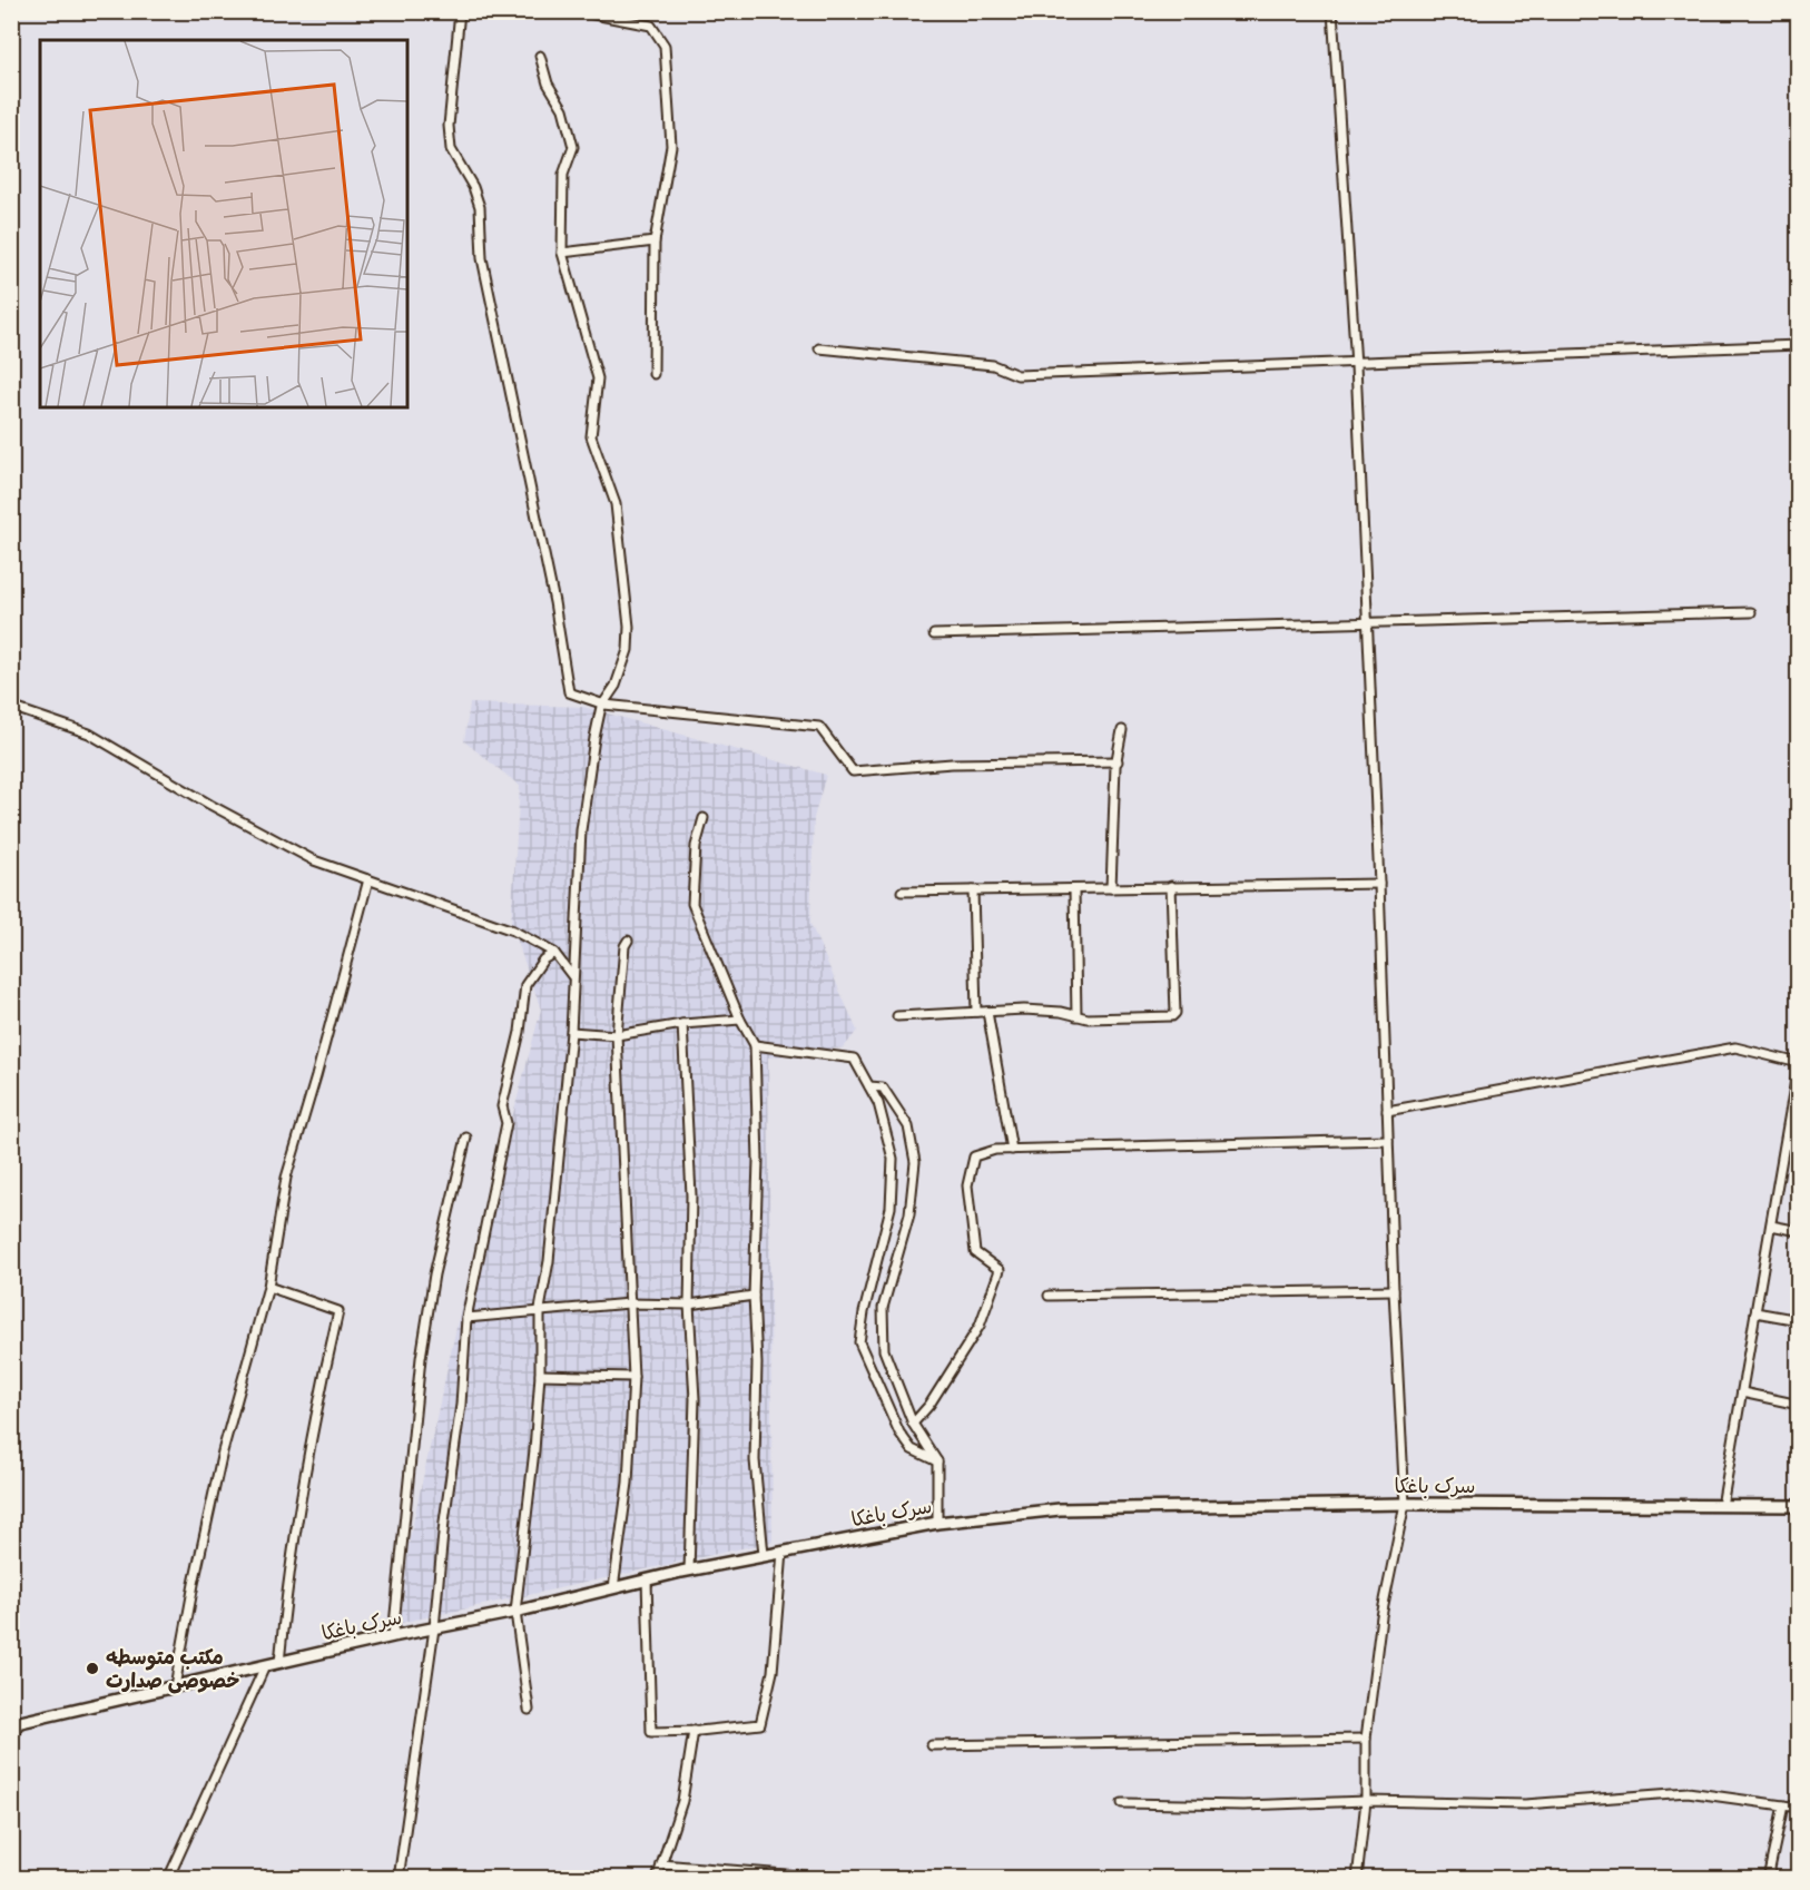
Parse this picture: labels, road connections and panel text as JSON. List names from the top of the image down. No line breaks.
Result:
{"streets":{"street":["سرک باغکا"]},"places":["مکتب متوسطه خصوصی صدارت"]}
